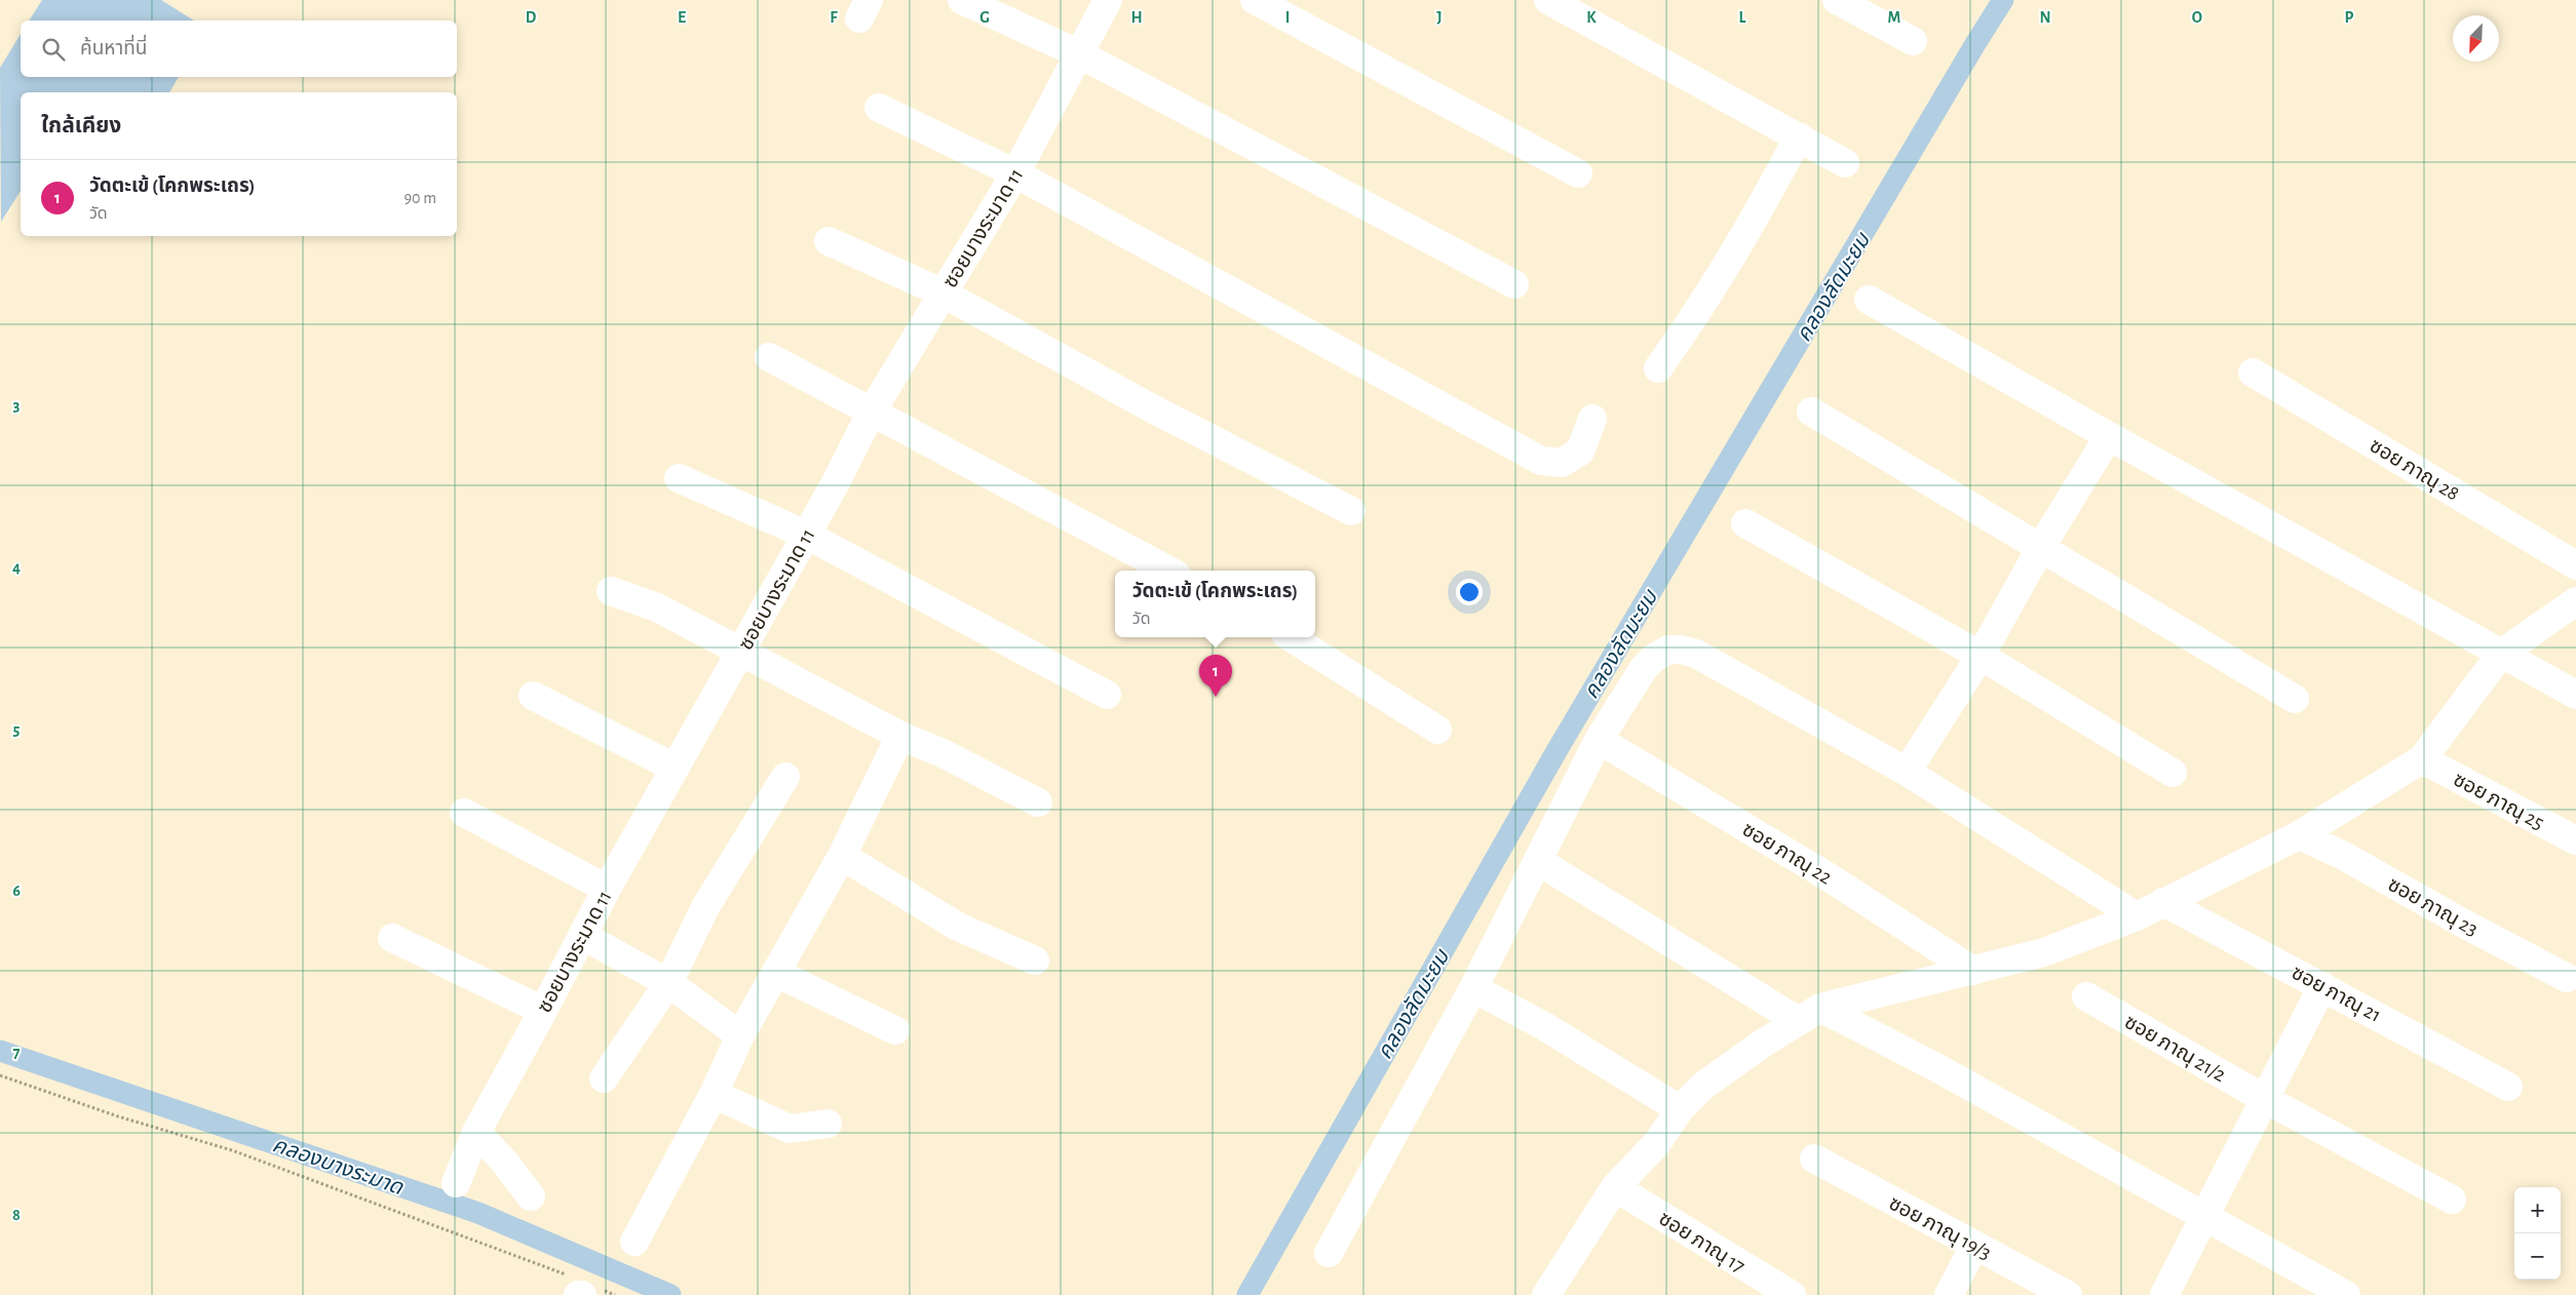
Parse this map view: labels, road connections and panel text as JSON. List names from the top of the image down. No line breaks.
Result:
{"streets":{"street":["ซอยบางระมาด 11","ซอย ภาณุ 28","ซอย ภาณุ 25","ซอย ภาณุ 22","ซอย ภาณุ 23","ซอย ภาณุ 21","ซอย ภาณุ 21/2","ซอย ภาณุ 19/3","ซอย ภาณุ 17"]},"water":["คลองลัดมะยม","คลองบางระมาด"],"north":"bottom left","page":{"search":"ค้นหาที่นี่","heading":"ใกล้เคียง","list":[{"mark":"1","name":"วัดตะเข้ (โคกพระเถร)","note":"วัด","value":"90 m"}],"popup":["วัดตะเข้ (โคกพระเถร)","วัด"],"pins":"1","map_buttons":["+","−"]},"grid":{"columns":["D","E","F","G","H","I","J","K","L","M","N","O","P"],"rows":["3","4","5","6","7","8"]}}
